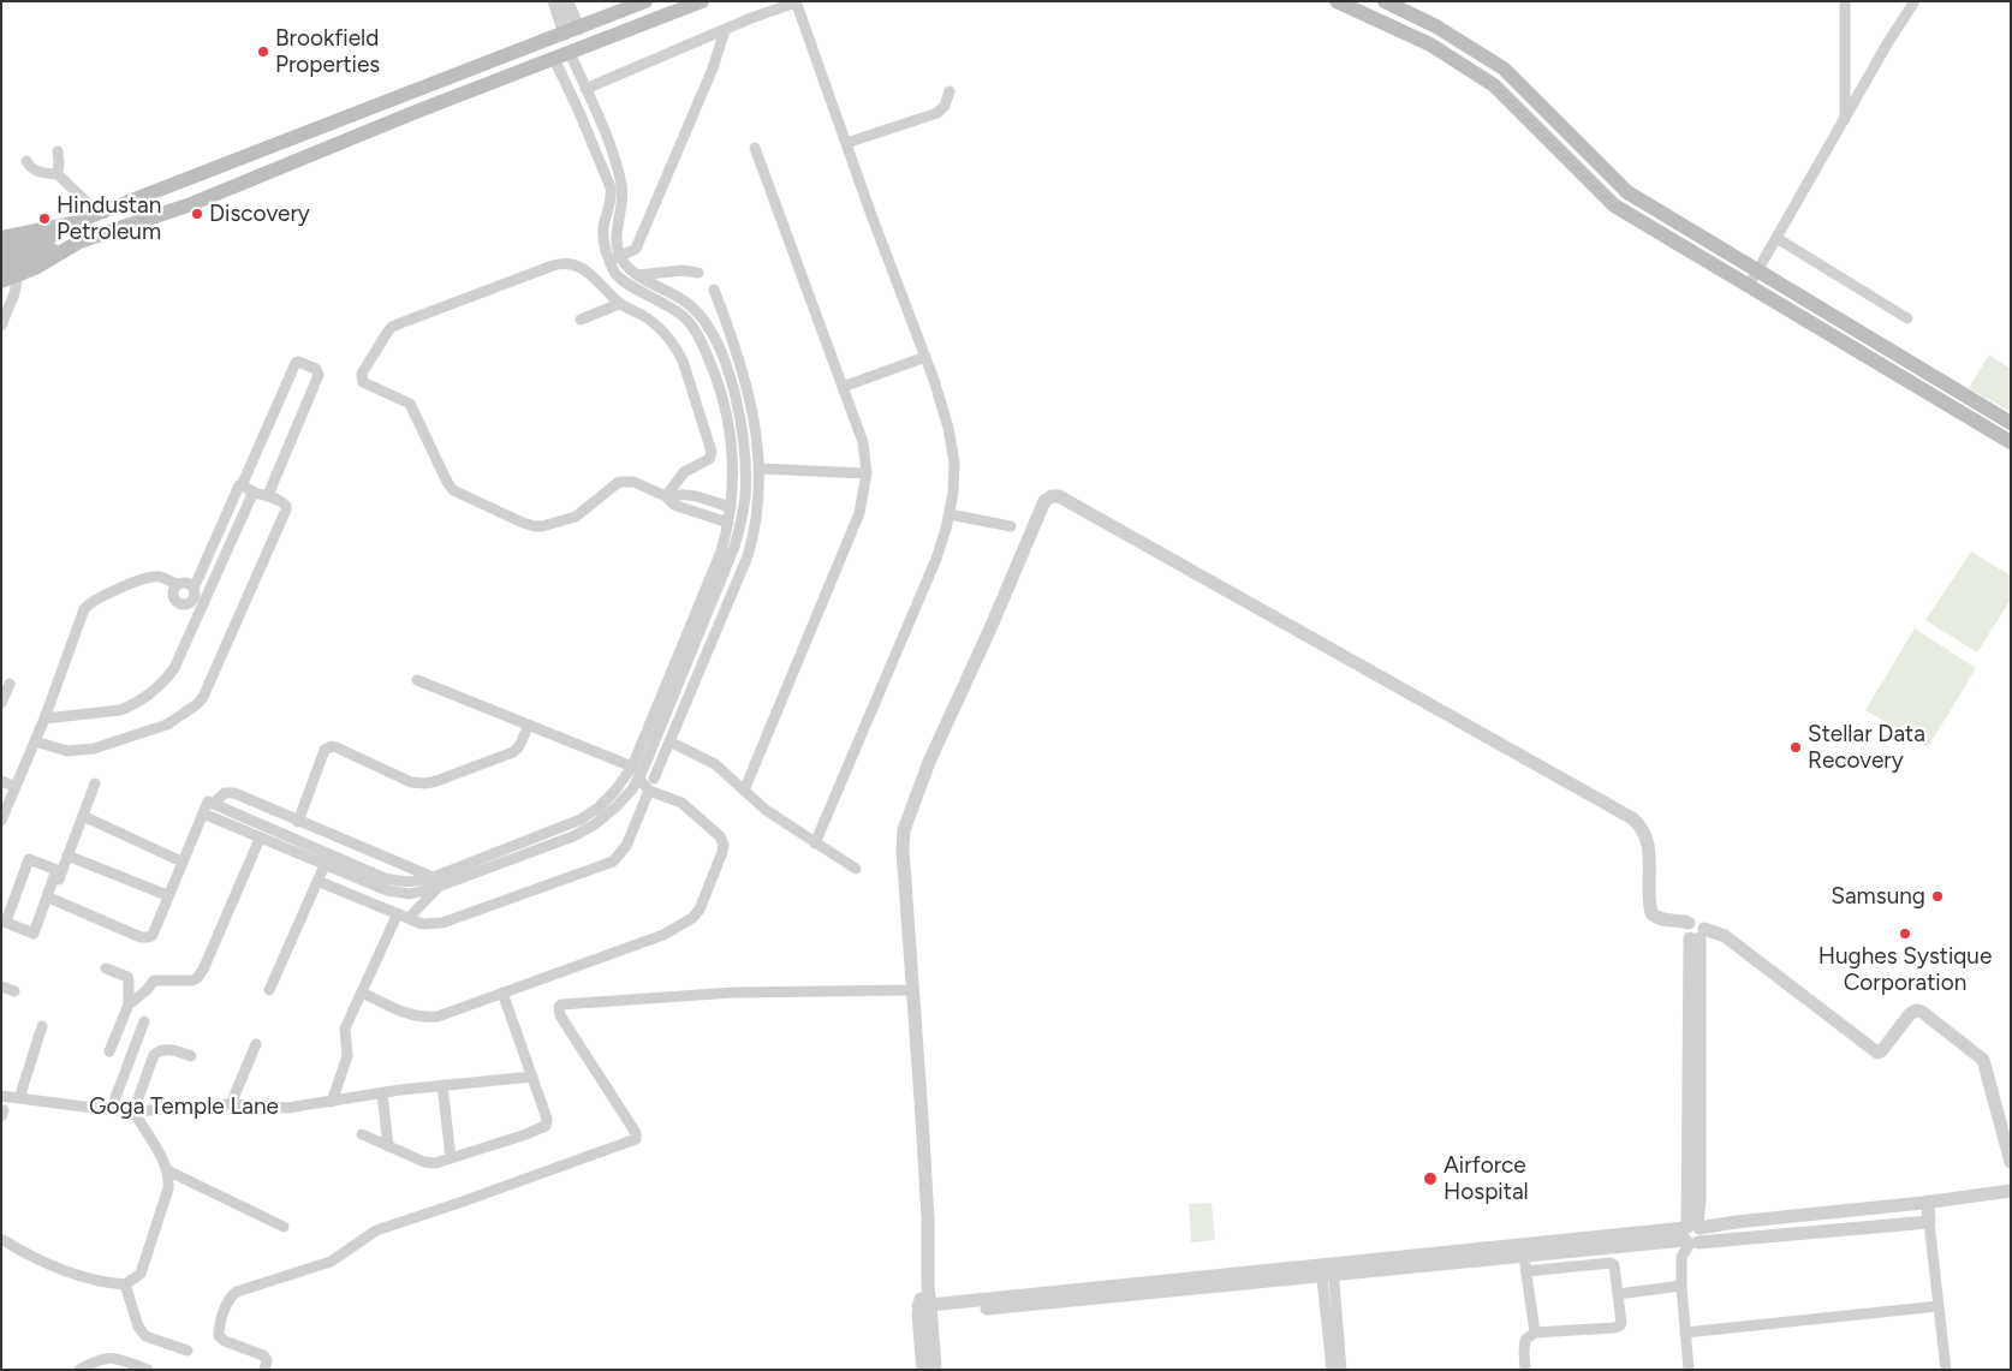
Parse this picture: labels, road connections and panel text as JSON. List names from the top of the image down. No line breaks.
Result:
{"streets":{"street":["Goga Temple Lane"]},"places":["Brookfield Properties","Discovery","Hindustan Petroleum","Stellar Data Recovery","Samsung","Hughes Systique Corporation","Airforce Hospital"]}
